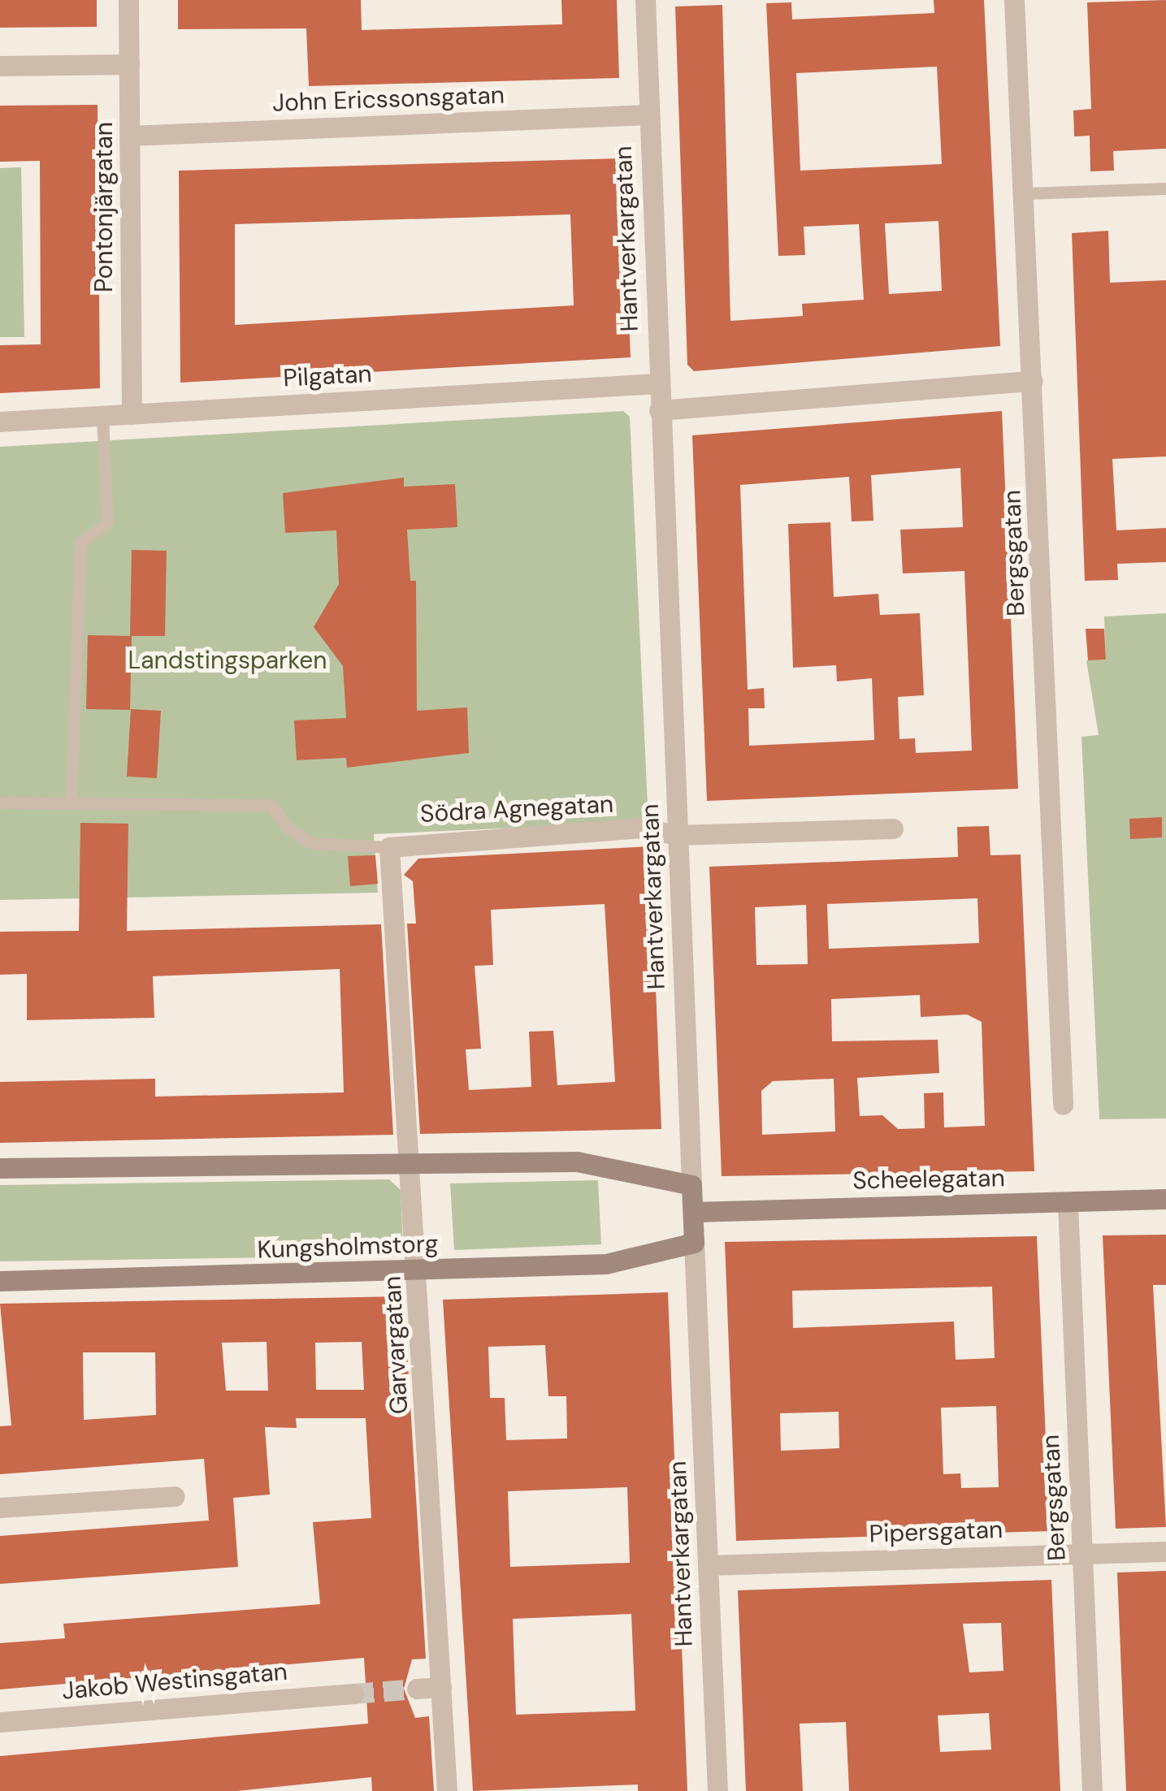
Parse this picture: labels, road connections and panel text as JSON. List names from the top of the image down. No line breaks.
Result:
{"streets":{"street":["John Ericssonsgatan","Pontonjärgatan","Hantverkargatan","Pilgatan","Bergsgatan","Södra Agnegatan","Scheelegatan","Kungsholmstorg","Garvargatan","Pipersgatan","Jakob Westinsgatan"]},"crossings":[["John Ericssonsgatan","Pontonjärgatan"],["John Ericssonsgatan","Hantverkargatan"],["Pontonjärgatan","Pilgatan"],["Hantverkargatan","Pilgatan"],["Hantverkargatan","Södra Agnegatan"],["Hantverkargatan","Scheelegatan"],["Hantverkargatan","Kungsholmstorg"],["Hantverkargatan","Pipersgatan"],["Bergsgatan","Scheelegatan"],["Bergsgatan","Pipersgatan"],["Södra Agnegatan","Garvargatan"],["Kungsholmstorg","Garvargatan"]],"parks":["Landstingsparken"]}
